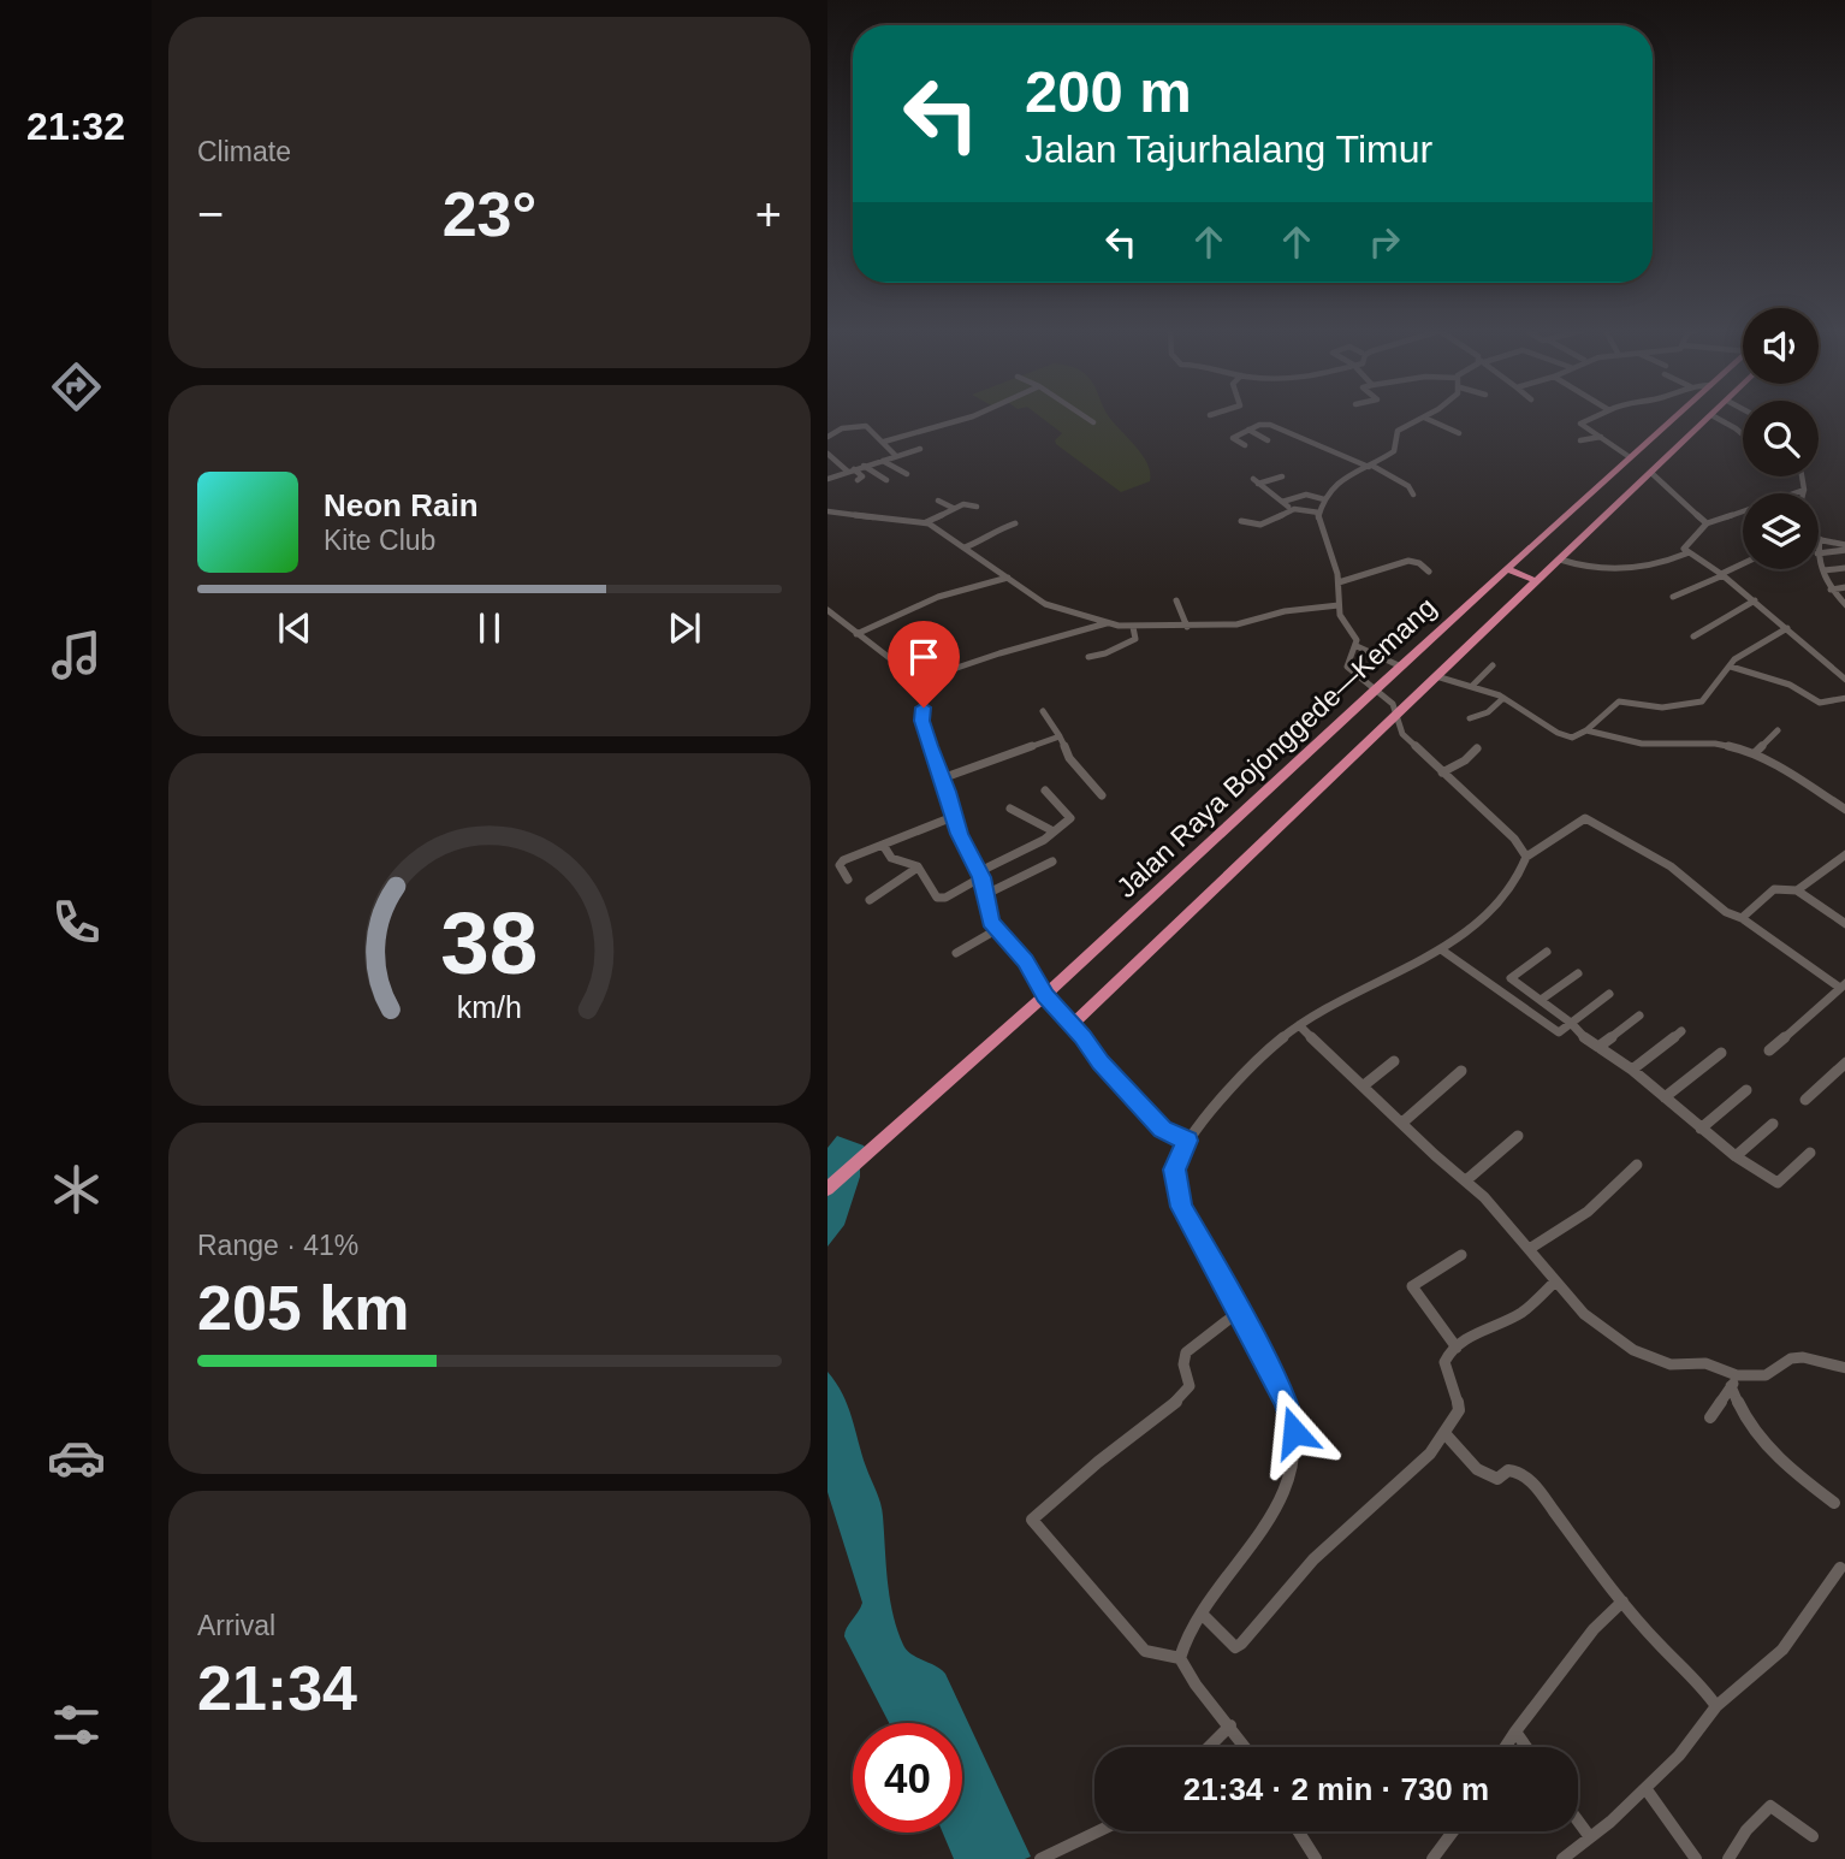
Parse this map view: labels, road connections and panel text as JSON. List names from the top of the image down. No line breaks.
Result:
{"streets":{"highway":["Jalan Raya Bojonggede—Kemang"]},"page":{"tabs":"21:32","tile":["Climate",["Range · 41%","205 km"],["Arrival","21:34"]],"turn":["200 m","Jalan Tajurhalang Timur"],"heat":["−","23°","+"],"song":["Neon Rain","Kite Club"],"limit":"40","trip":"21:34 · 2 min · 730 m","gauge":["38","km/h"]}}
